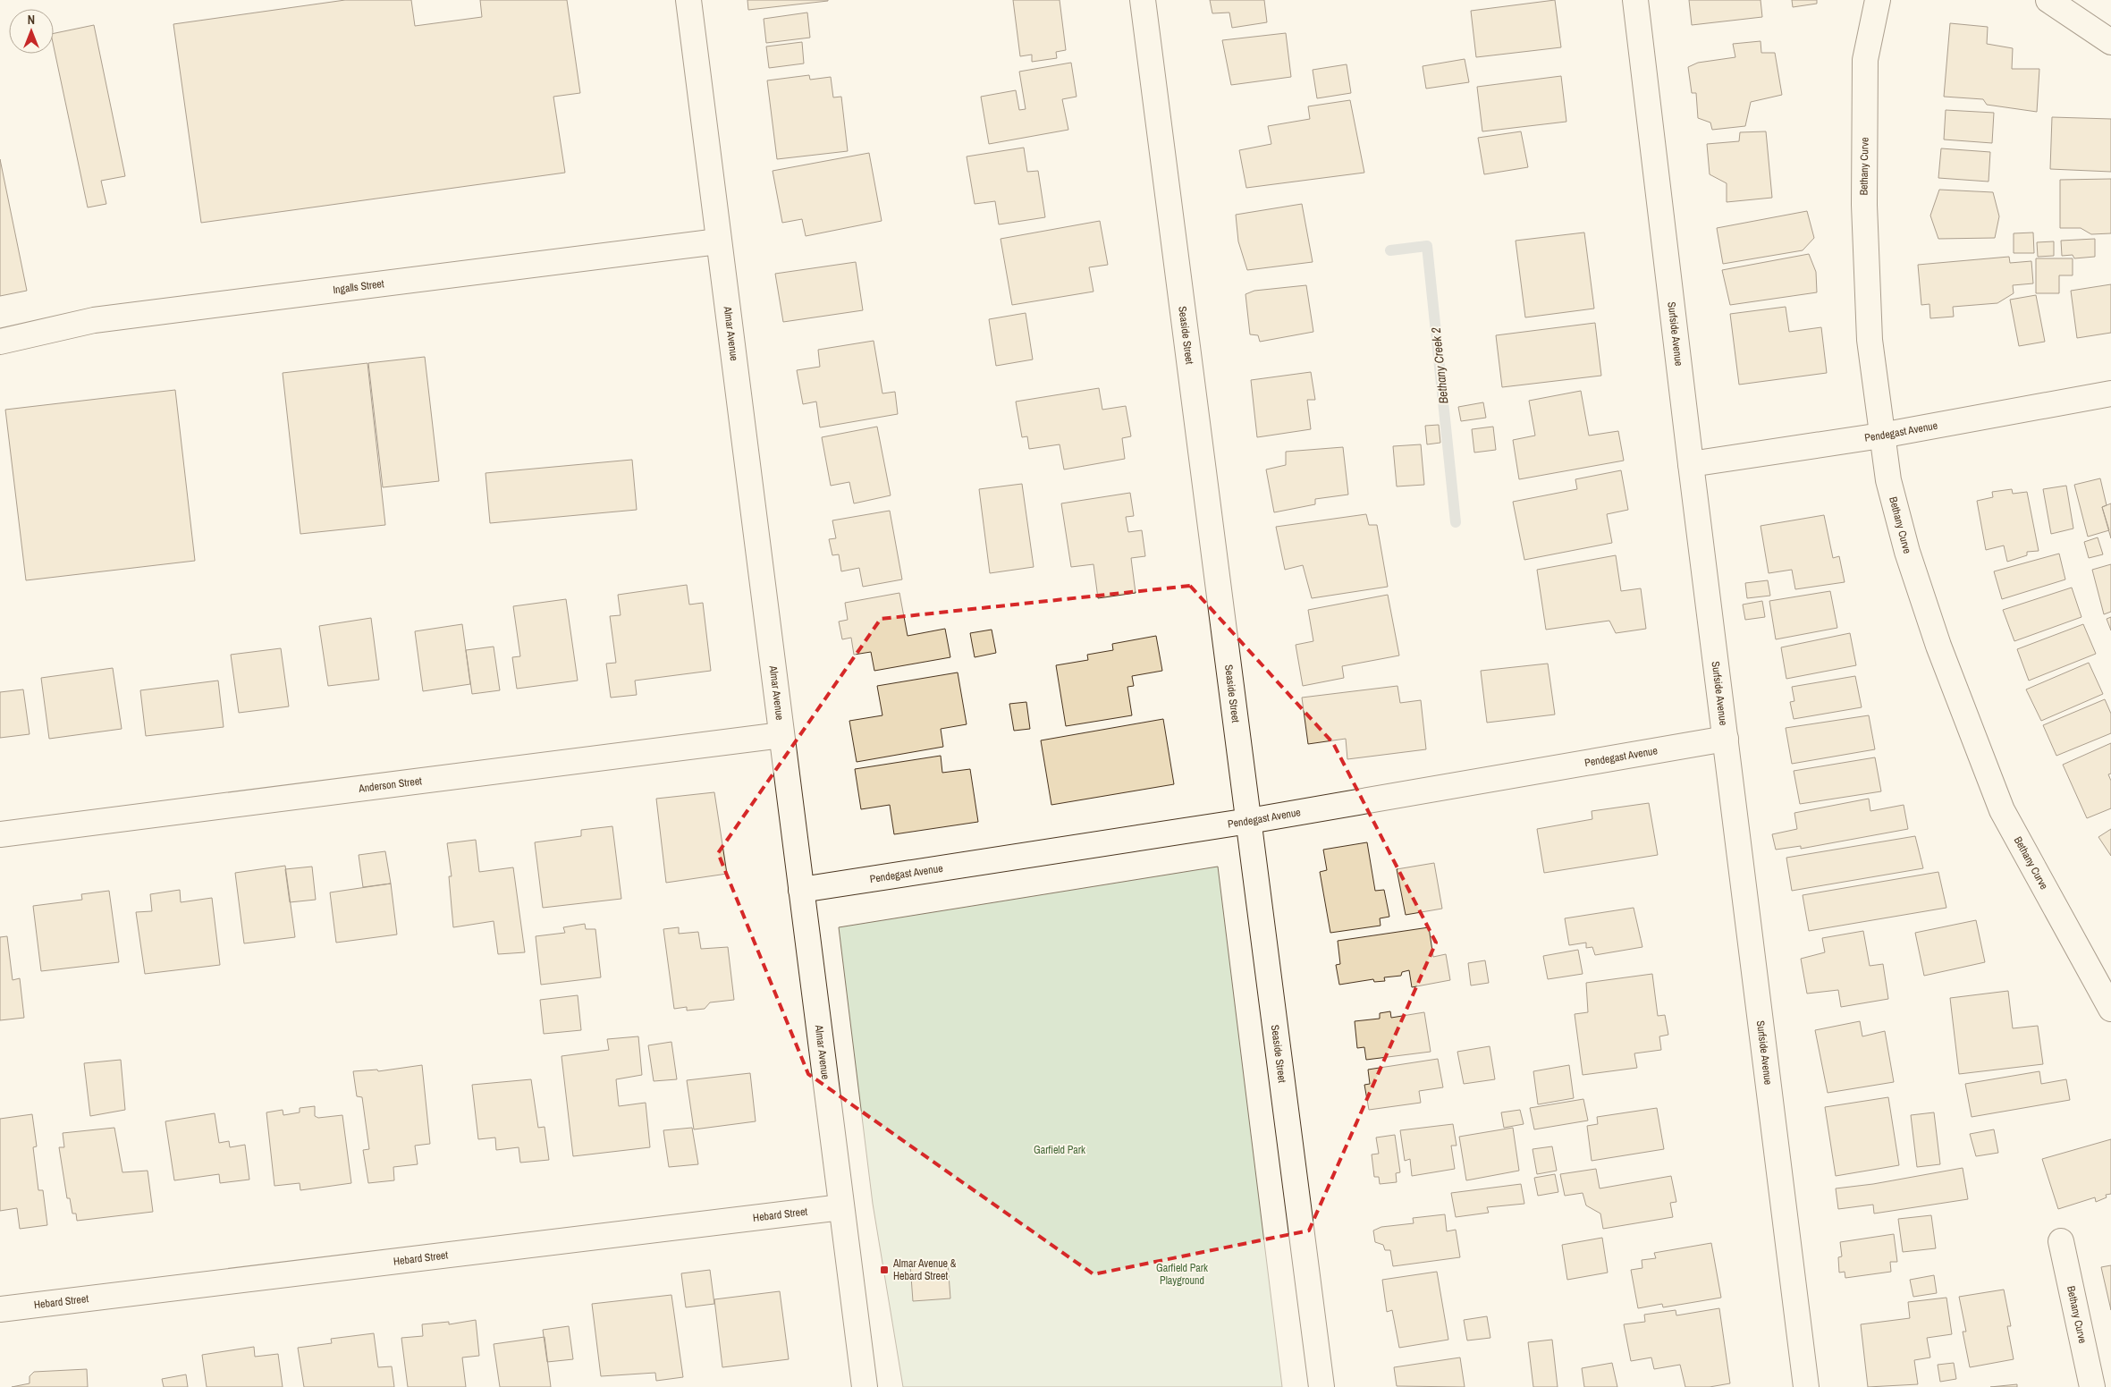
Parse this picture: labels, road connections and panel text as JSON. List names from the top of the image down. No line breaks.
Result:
{"streets":{"street":["Bethany Curve","Ingalls Street","Almar Avenue","Seaside Street","Surfside Avenue","Pendegast Avenue","Anderson Street","Hebard Street"]},"crossings":[["Bethany Curve","Pendegast Avenue"],["Ingalls Street","Almar Avenue"],["Almar Avenue","Pendegast Avenue"],["Almar Avenue","Anderson Street"],["Almar Avenue","Hebard Street"],["Seaside Street","Pendegast Avenue"],["Surfside Avenue","Pendegast Avenue"]],"water":["Bethany Creek 2"],"parks":["Garfield Park","Garfield Park Playground"],"places":{"transit":["Almar Avenue & Hebard Street"]},"north":"top"}
